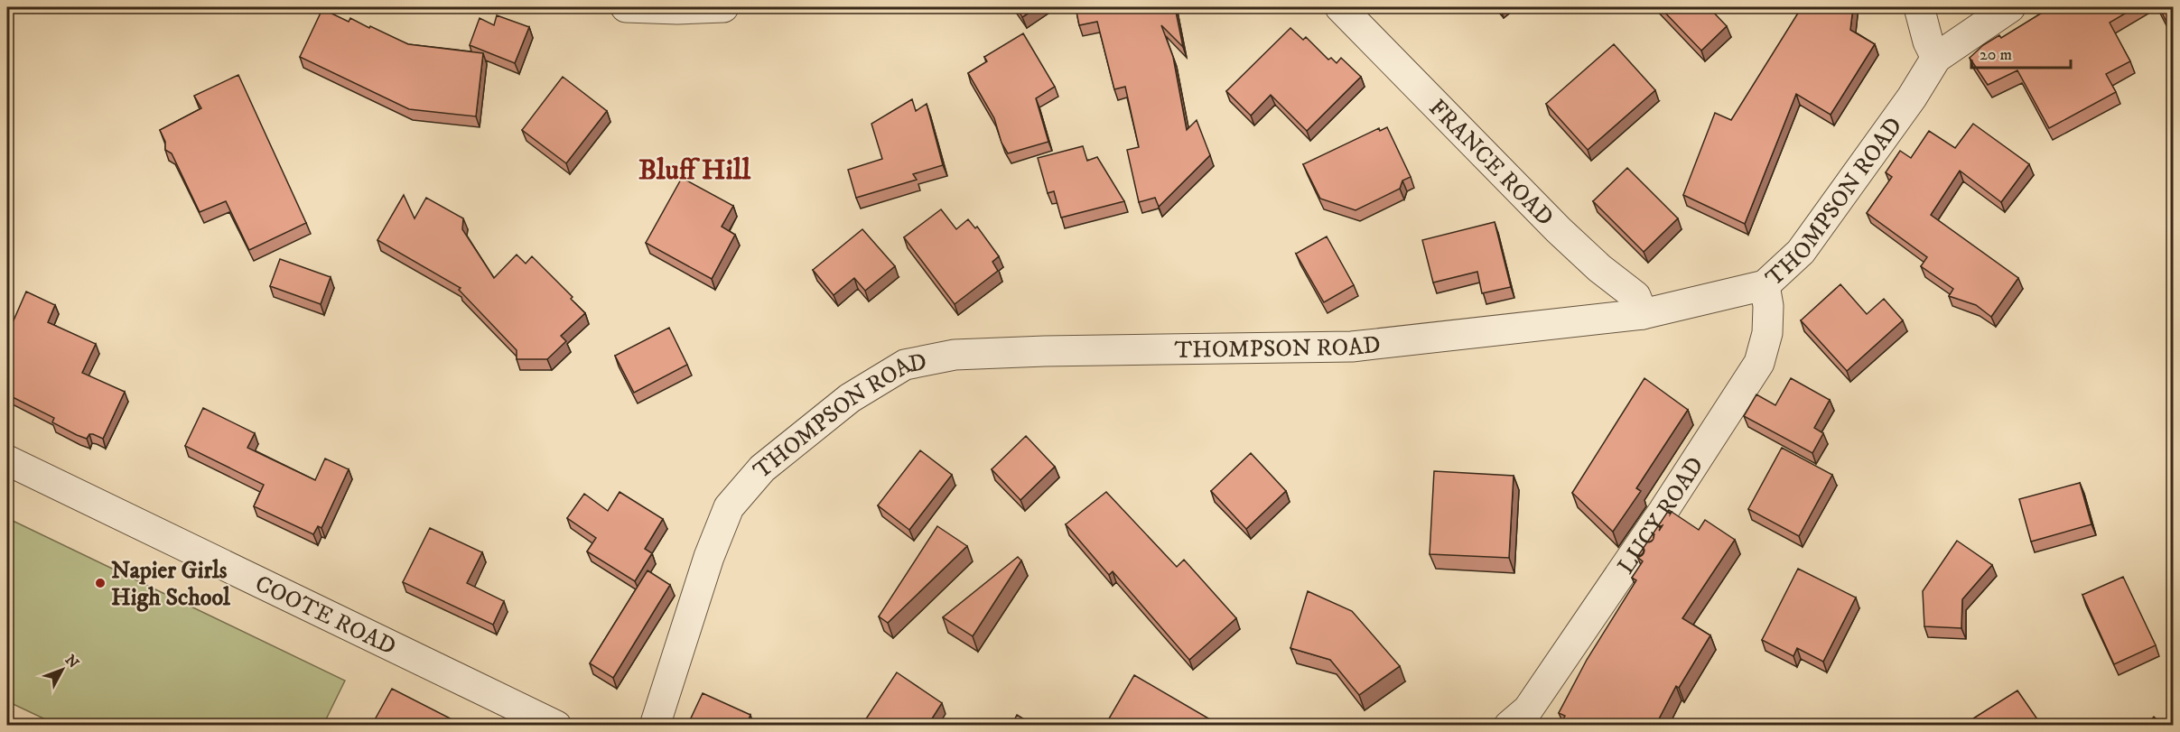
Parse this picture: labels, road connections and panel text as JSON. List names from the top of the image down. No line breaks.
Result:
{"streets":{"street":["FRANCE ROAD","THOMPSON ROAD","LUCY ROAD","COOTE ROAD"]},"crossings":[["FRANCE ROAD","THOMPSON ROAD"],["THOMPSON ROAD","LUCY ROAD"]],"districts":["Bluff Hill"],"places":["Napier Girls High School"],"scale_bar":"20 m","north":"top right"}
